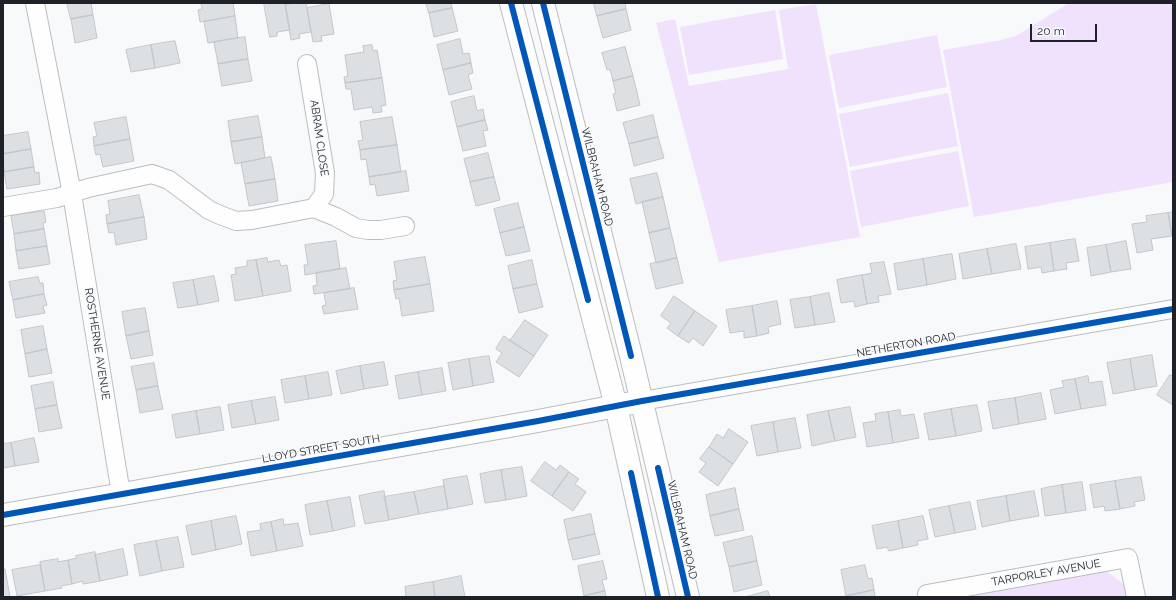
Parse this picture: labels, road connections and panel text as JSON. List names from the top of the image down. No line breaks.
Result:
{"streets":{"main road":["WILBRAHAM ROAD","LLOYD STREET SOUTH"],"street":["ABRAM CLOSE","ROSTHERNE AVENUE","NETHERTON ROAD","TARPORLEY AVENUE"]},"crossings":[["WILBRAHAM ROAD","NETHERTON ROAD"],["WILBRAHAM ROAD","LLOYD STREET SOUTH"],["ROSTHERNE AVENUE","LLOYD STREET SOUTH"],["NETHERTON ROAD","LLOYD STREET SOUTH"]],"scale_bar":"20 m"}
